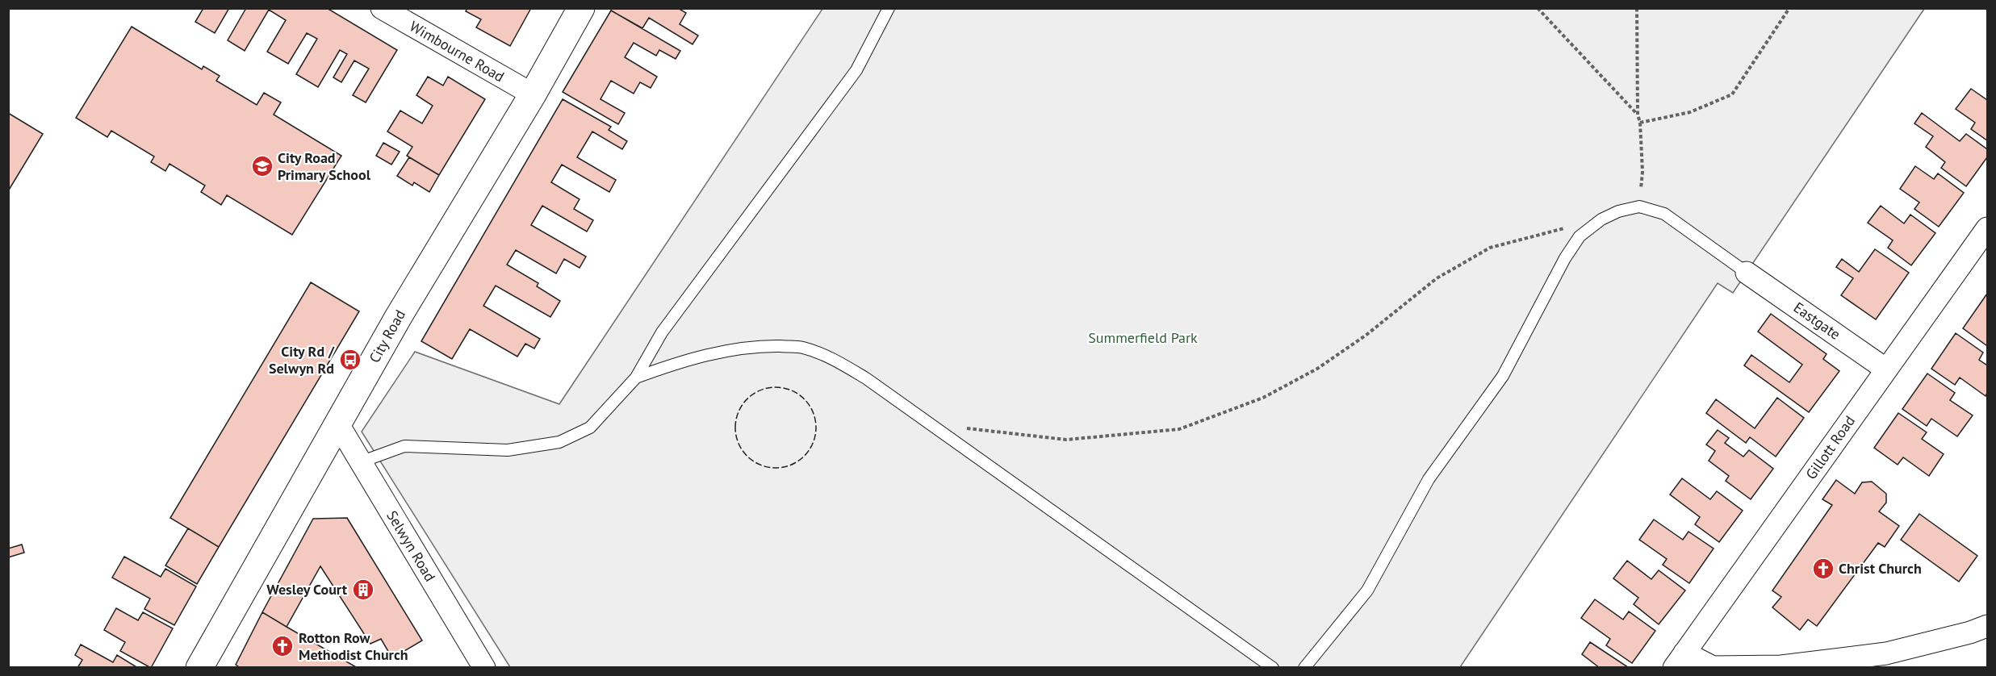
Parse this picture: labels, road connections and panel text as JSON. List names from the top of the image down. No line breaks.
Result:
{"streets":{"main road":["City Road"],"street":["Wimbourne Road","Eastgate","Gillott Road","Selwyn Road"]},"crossings":[["Wimbourne Road","City Road"],["Eastgate","Gillott Road"],["City Road","Selwyn Road"]],"parks":["Summerfield Park"],"places":{"school or university":["City Road Primary School"],"bus stop":["City Rd / Selwyn Rd"],"church":["Christ Church","Rotton Row Methodist Church"],"building":["Wesley Court"]}}
